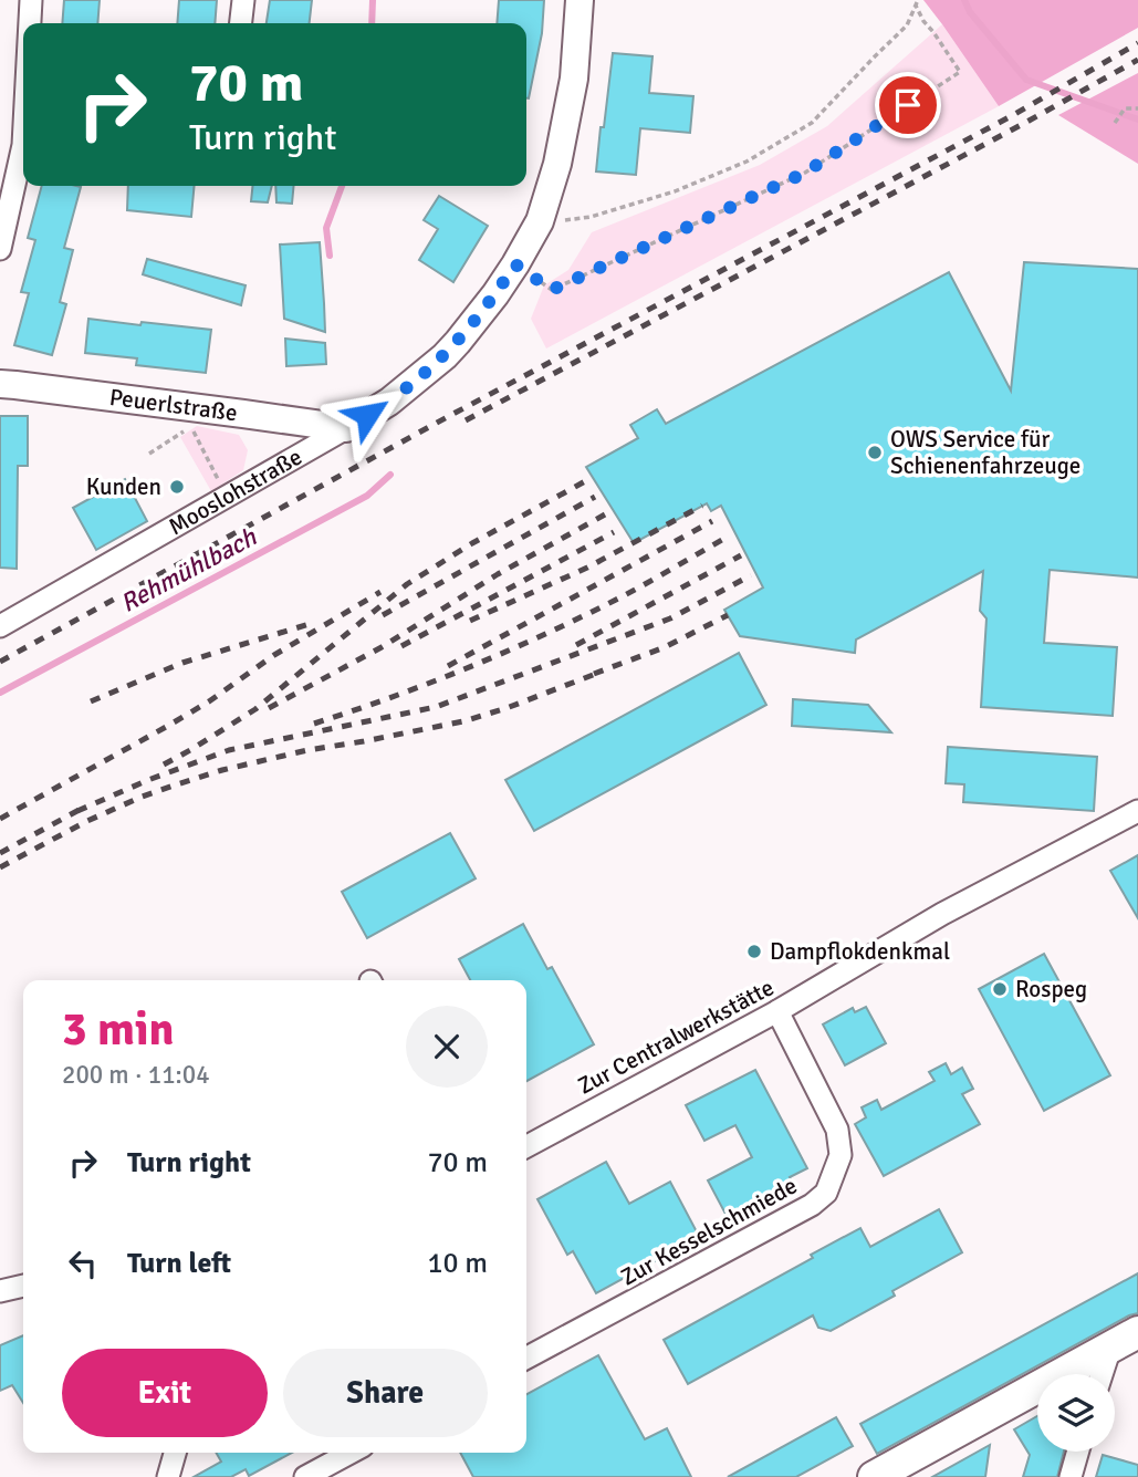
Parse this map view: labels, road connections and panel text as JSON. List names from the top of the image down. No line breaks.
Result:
{"streets":{"street":["Peuerlstraße","Mooslohstraße","Zur Centralwerkstätte","Zur Kesselschmiede"]},"crossings":[["Peuerlstraße","Mooslohstraße"],["Zur Centralwerkstätte","Zur Kesselschmiede"]],"water":["Rehmühlbach"],"places":["OWS Service für Schienenfahrzeuge","Kunden","Dampflokdenkmal","Rospeg"],"page":{"turn":["70 m","Turn right"],"heading":["3 min","200 m · 11:04"],"list":[{"name":"Turn right","value":"70 m"},{"name":"Turn left","value":"10 m"}],"buttons":["Exit","Share"]}}
